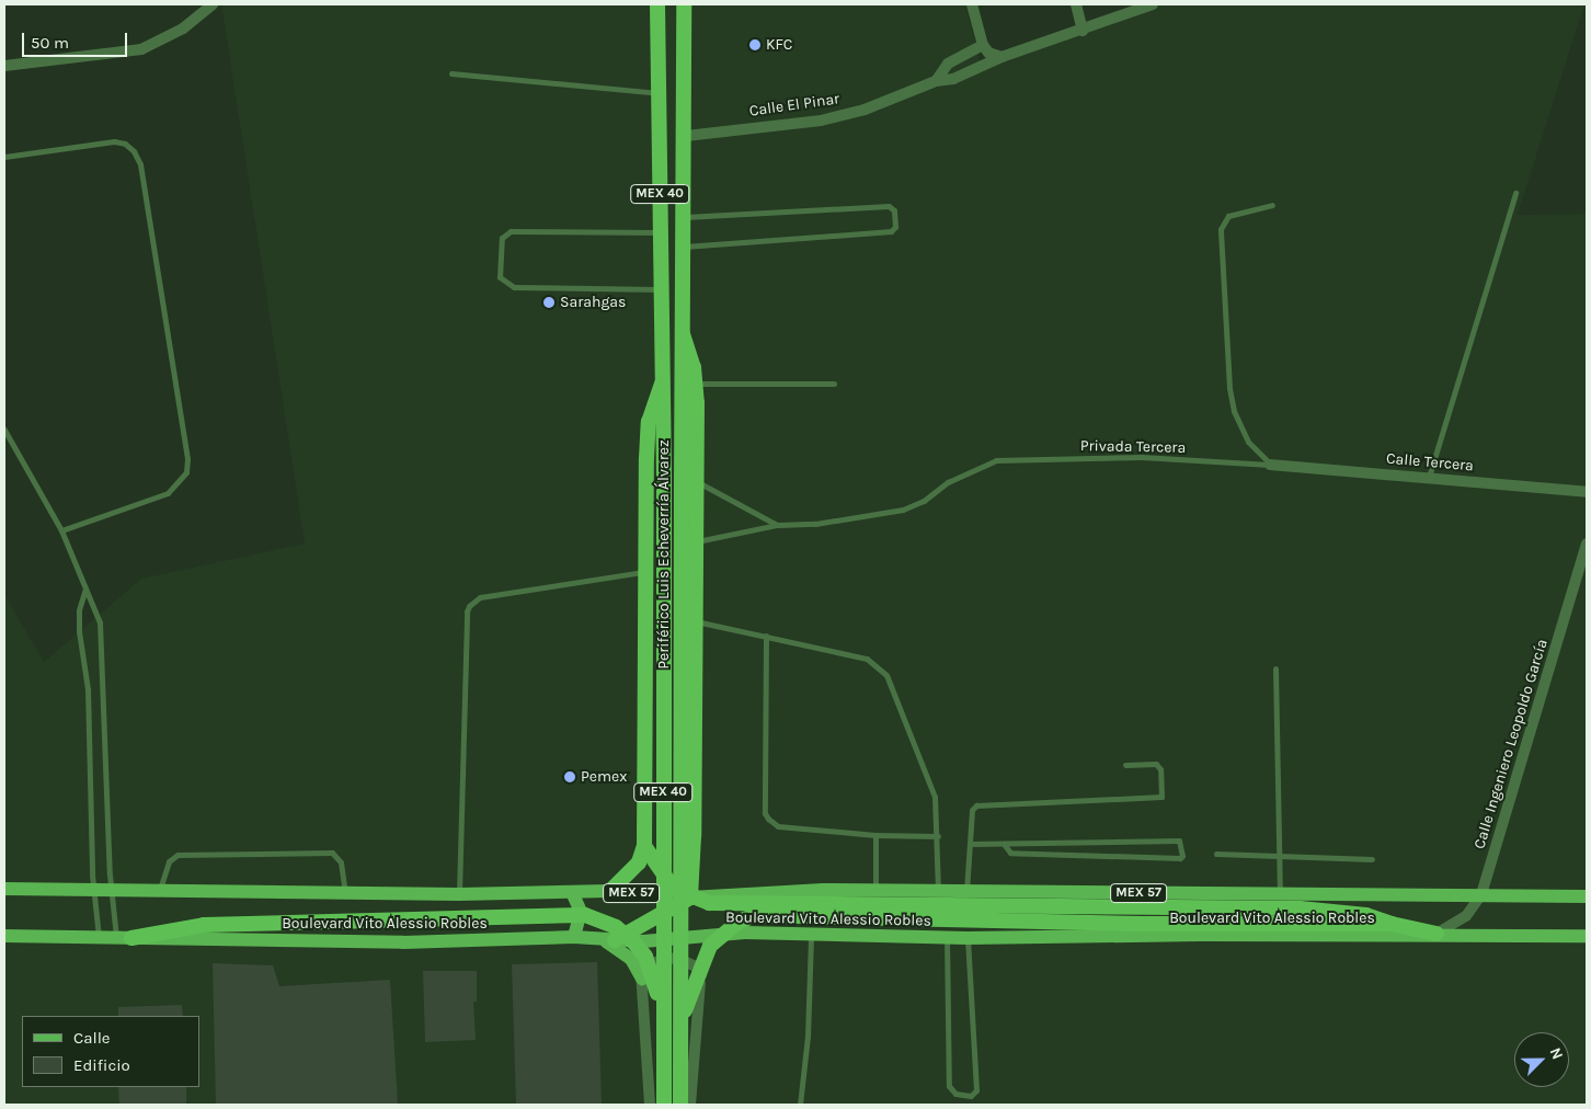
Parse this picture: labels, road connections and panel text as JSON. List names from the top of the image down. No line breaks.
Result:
{"streets":{"highway":["MEX 40","Periférico Luis Echeverría Álvarez"],"main road":["MEX 57","Boulevard Vito Alessio Robles"],"street":["Calle El Pinar","Calle Tercera","Calle Ingeniero Leopoldo García"],"lane":["Privada Tercera"]},"crossings":[["Calle El Pinar","Periférico Luis Echeverría Álvarez"],["Privada Tercera","Calle Tercera"],["Calle Ingeniero Leopoldo García","Boulevard Vito Alessio Robles"]],"places":["KFC","Sarahgas","Pemex"],"legend":["Calle","Edificio"],"scale_bar":"50 m","north":"top right"}
